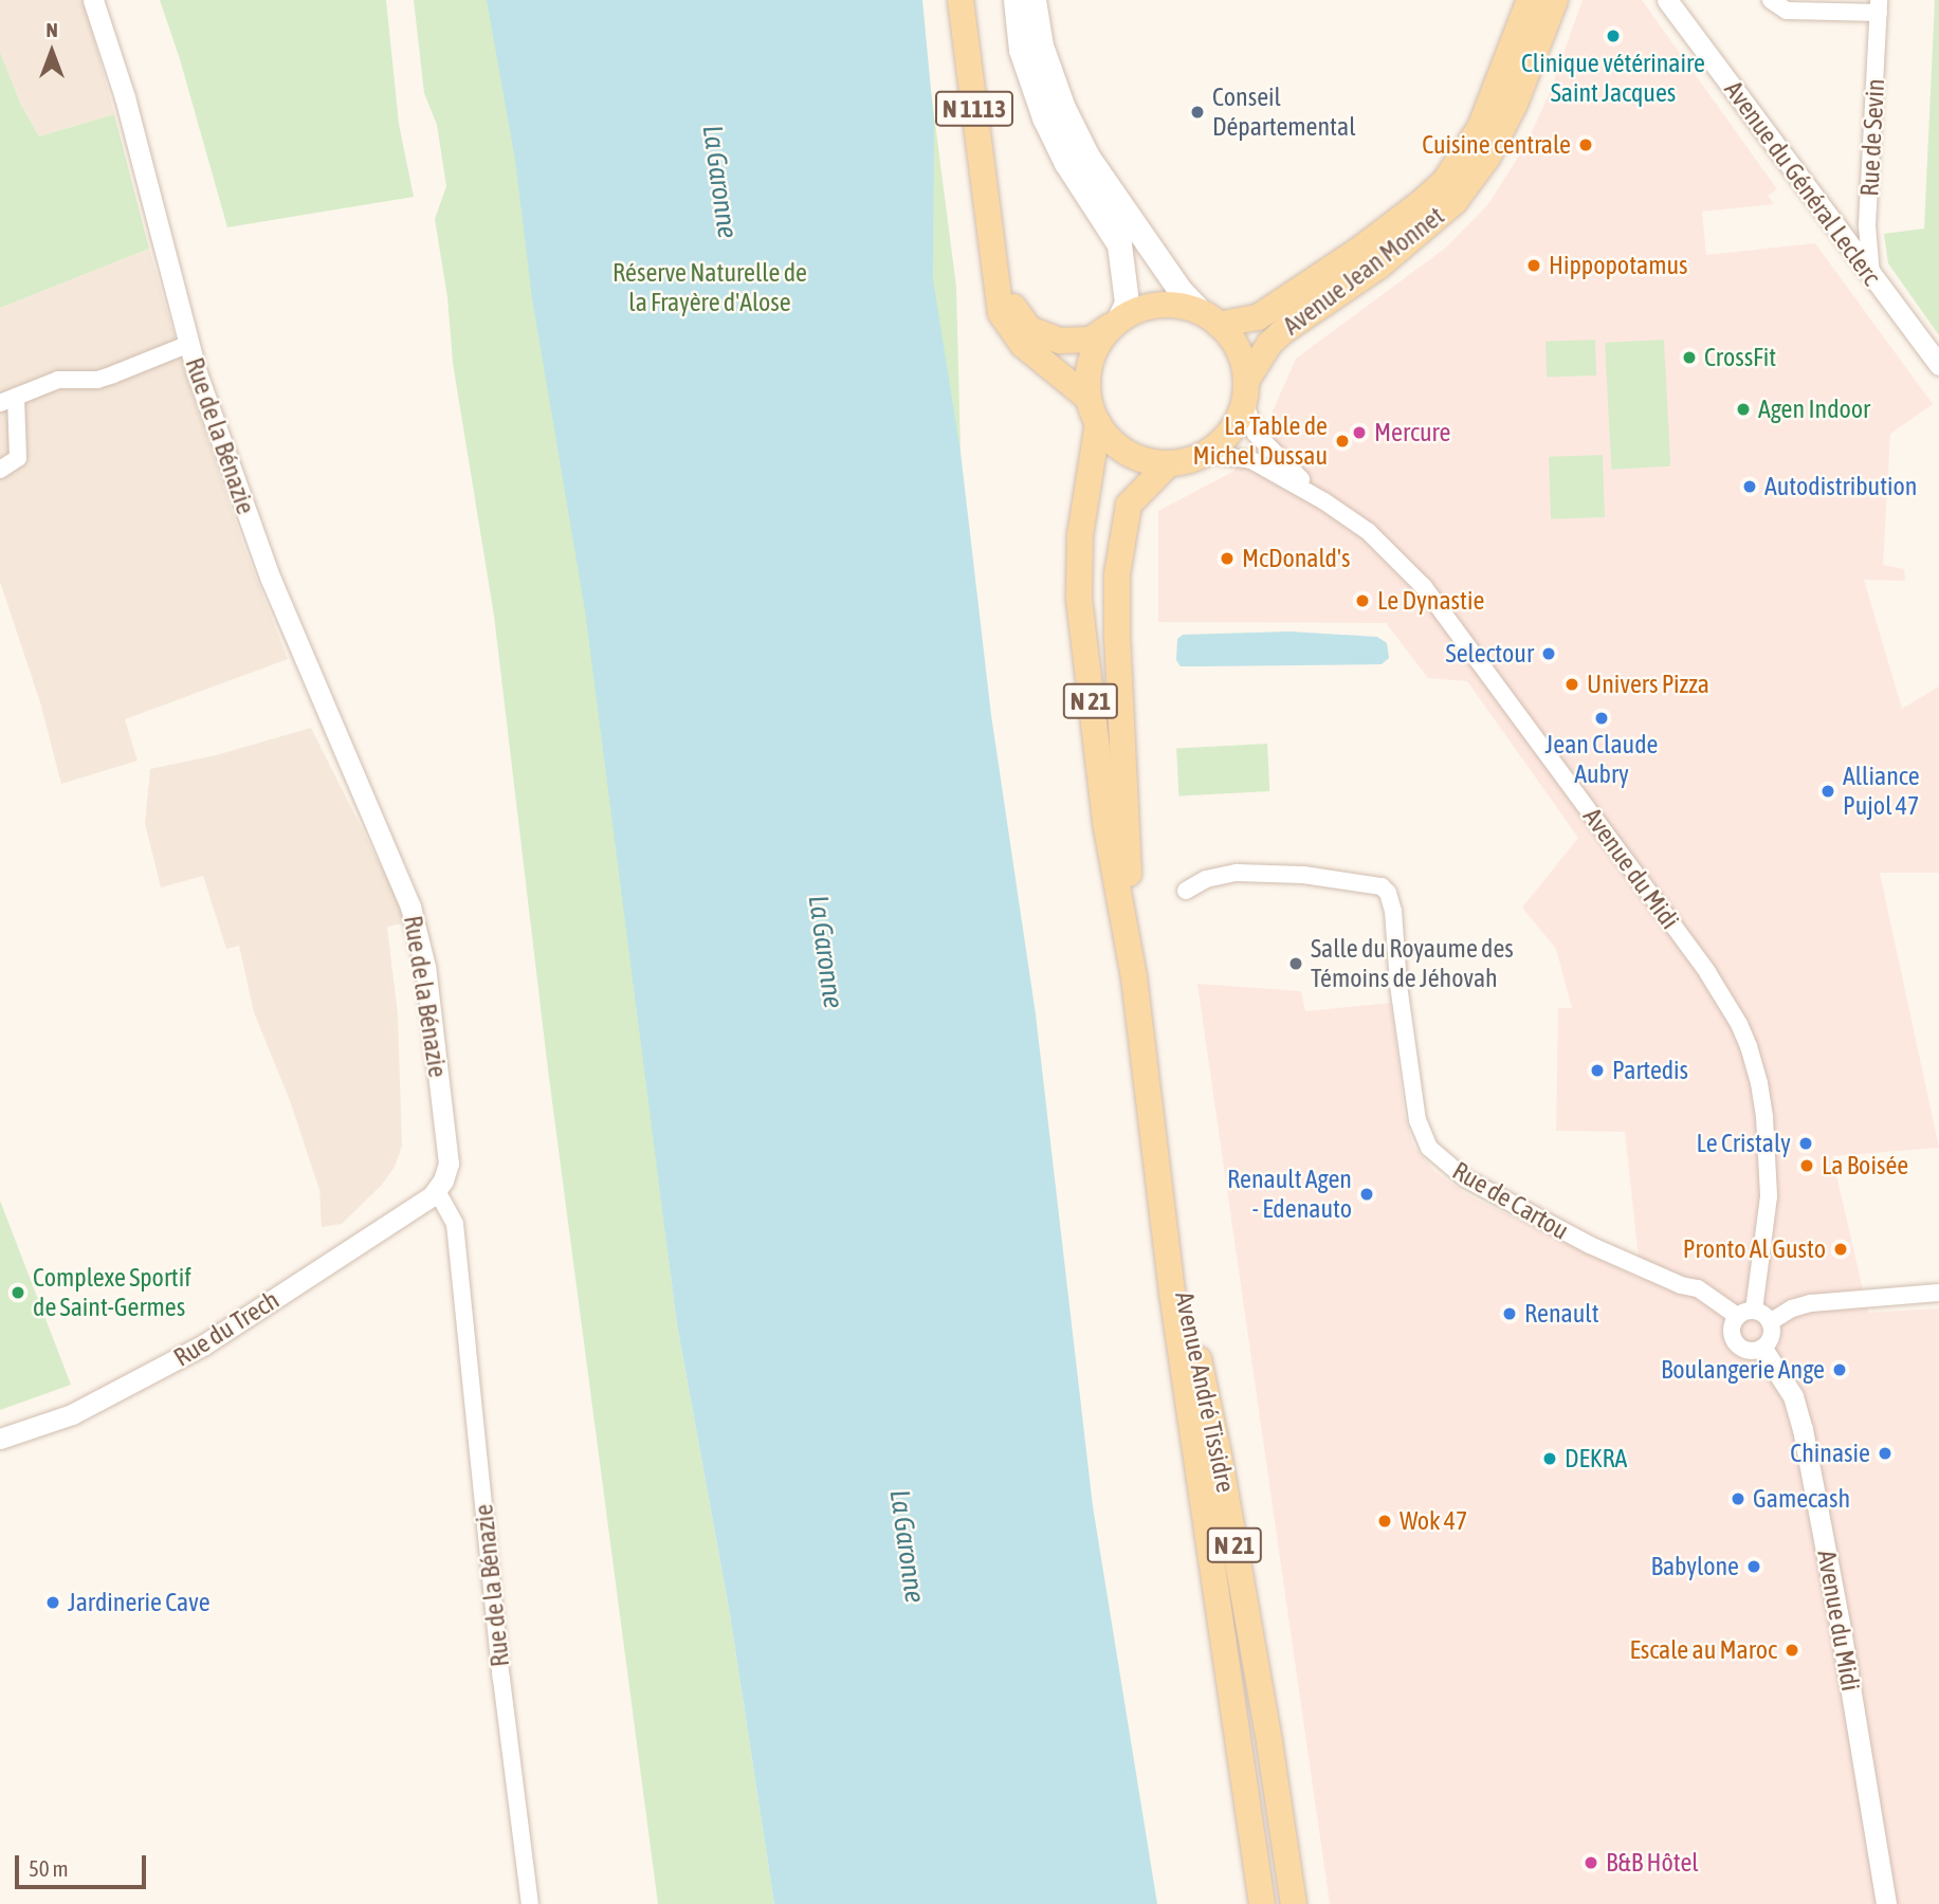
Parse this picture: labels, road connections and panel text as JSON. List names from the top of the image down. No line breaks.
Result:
{"streets":{"main road":["N 1113","Avenue Jean Monnet","N 21","Avenue André Tissidre"],"street":["Rue de Sevin","Avenue du Général Leclerc","Rue de la Bénazie","Avenue du Midi","Rue de Cartou","Rue du Trech"]},"crossings":[["N 1113","Avenue Jean Monnet"],["N 1113","Avenue du Midi"],["N 1113","Avenue André Tissidre"],["Rue de Sevin","Avenue du Général Leclerc"],["Avenue Jean Monnet","Avenue du Midi"],["Avenue Jean Monnet","Avenue André Tissidre"],["Rue de la Bénazie","Rue du Trech"],["Avenue du Midi","Rue de Cartou"],["Avenue du Midi","Avenue André Tissidre"]],"water":["La Garonne"],"parks":["Réserve Naturelle de la Frayère d'Alose"],"places":["Clinique vétérinaire Saint Jacques","Conseil Départemental","Cuisine centrale","Hippopotamus","CrossFit","Agen Indoor","Mercure","La Table de Michel Dussau","Autodistribution","McDonald's","Le Dynastie","Selectour","Univers Pizza","Jean Claude Aubry","Alliance Pujol 47","Salle du Royaume des Témoins de Jéhovah","Partedis","Le Cristaly","La Boisée","Renault Agen - Edenauto","Pronto Al Gusto","Complexe Sportif de Saint-Germes","Renault","Boulangerie Ange","Chinasie","DEKRA","Gamecash","Wok 47","Babylone","Jardinerie Cave","Escale au Maroc","B&B Hôtel"],"scale_bar":"50 m","north":"top"}
